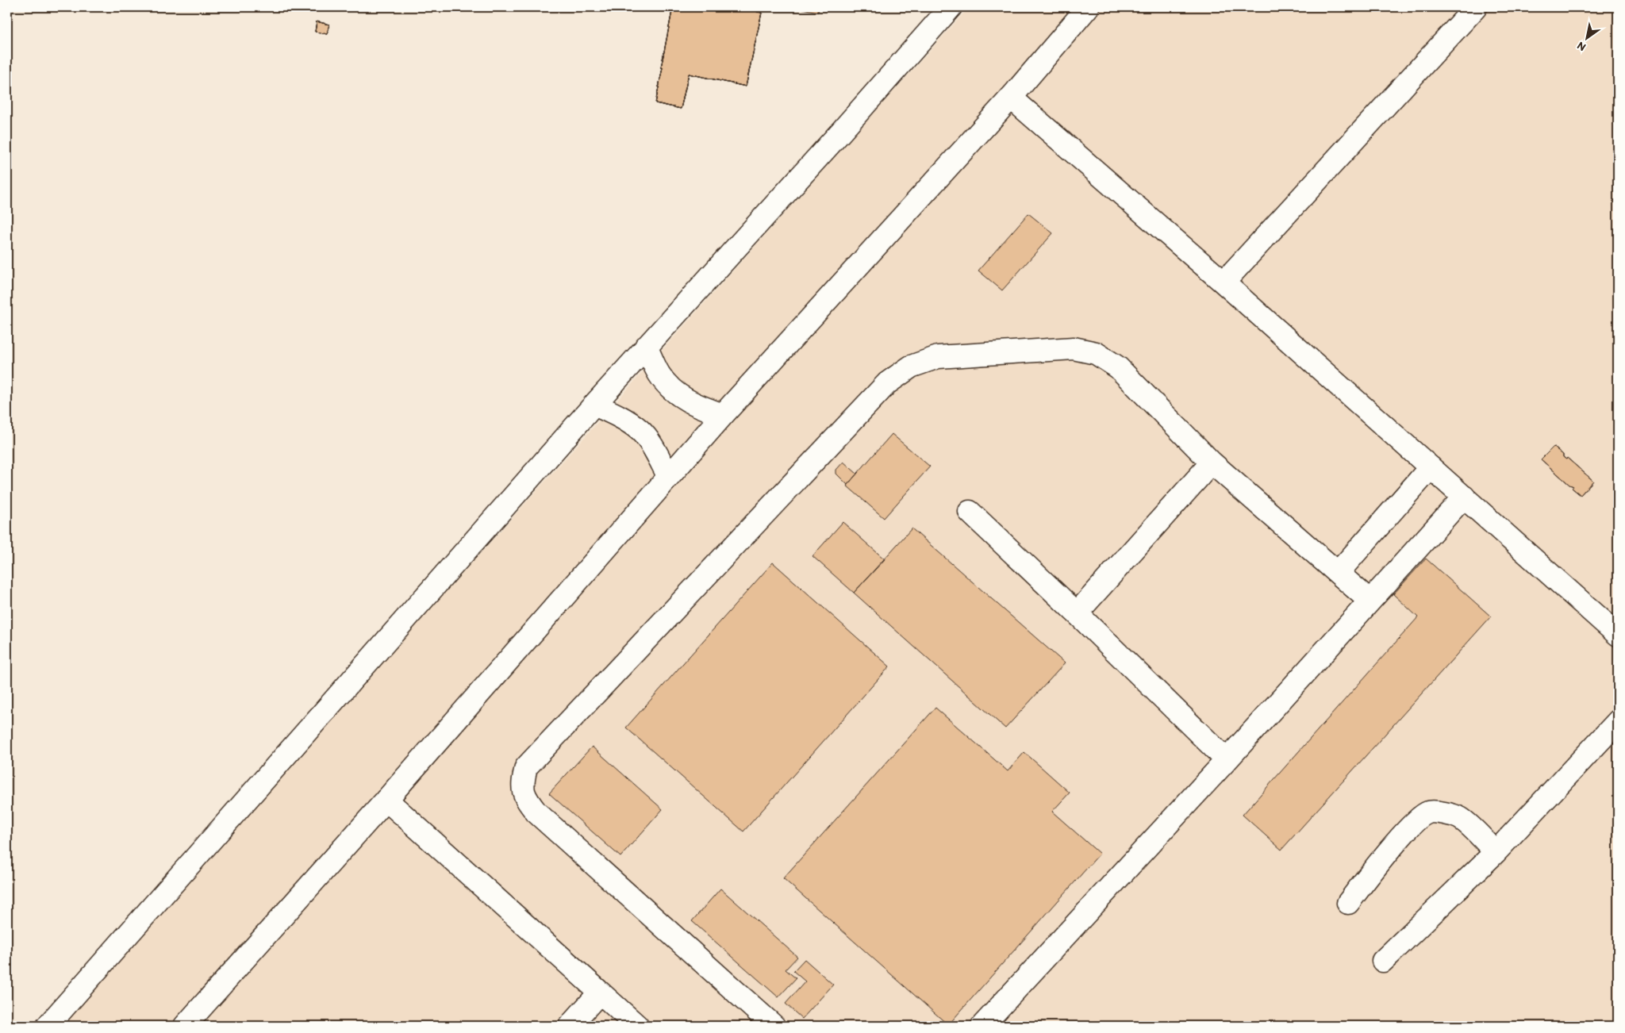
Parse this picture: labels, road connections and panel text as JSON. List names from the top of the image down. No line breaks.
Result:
{"north":"bottom left"}
